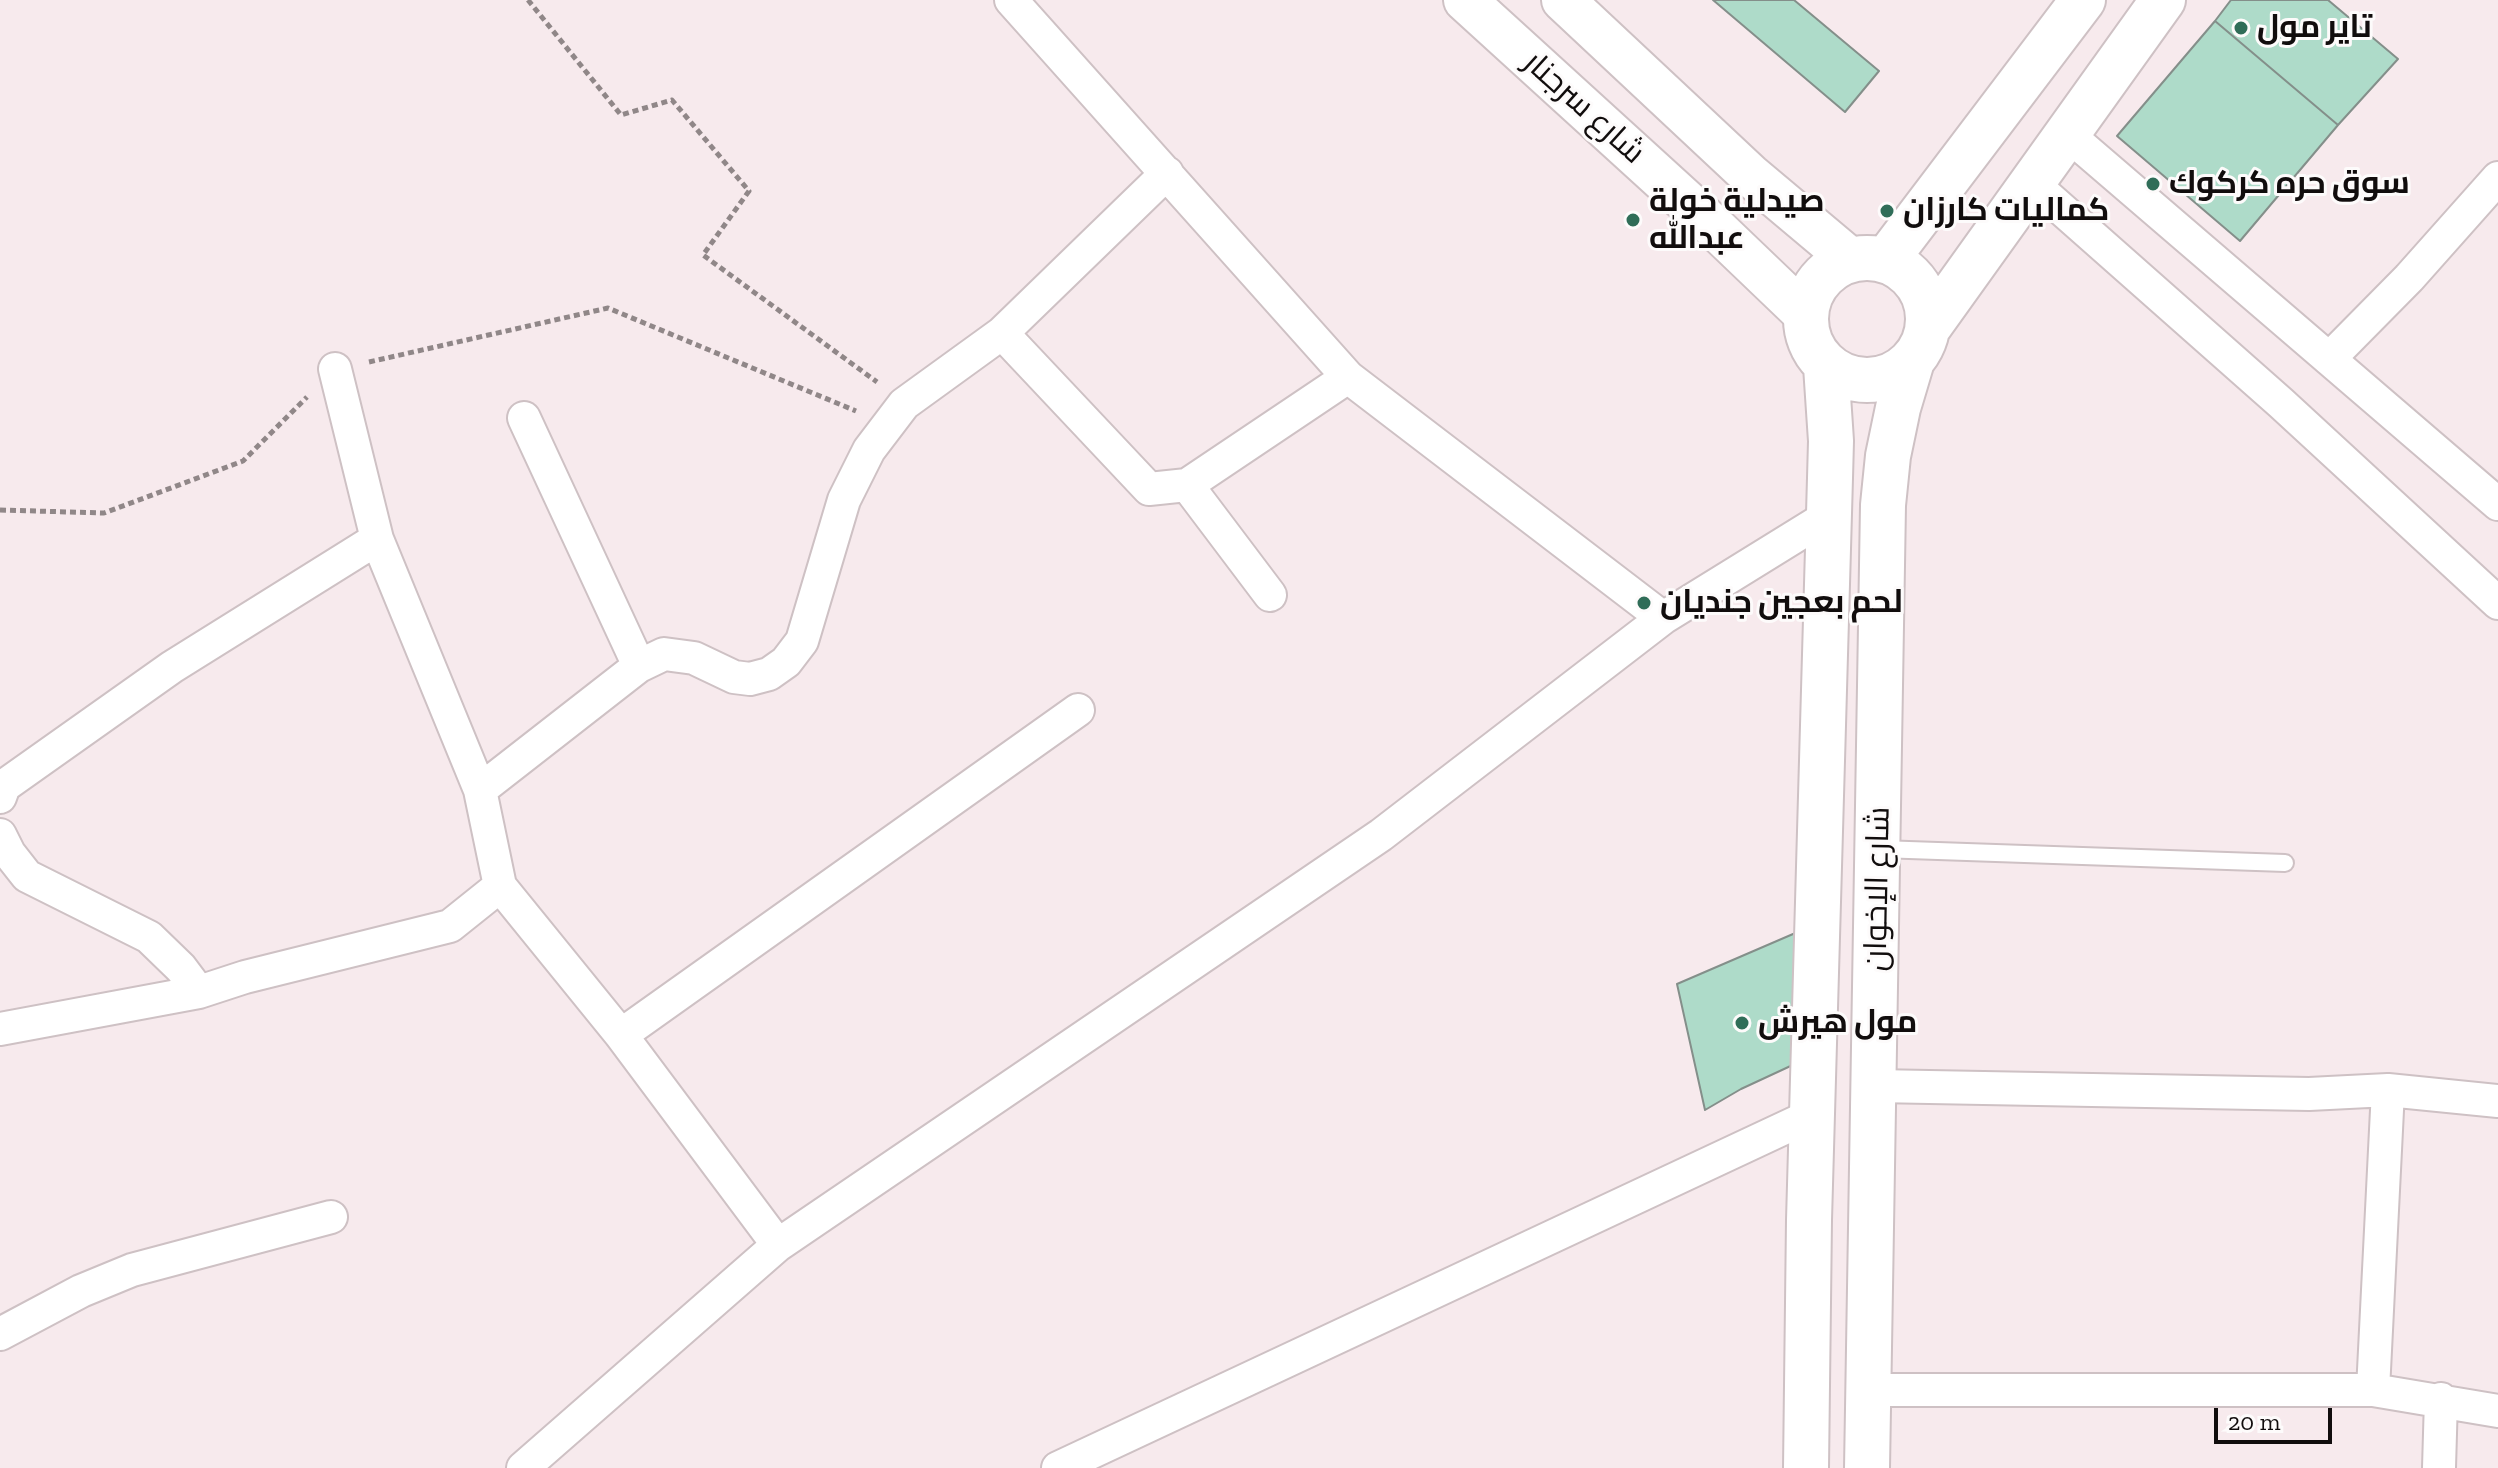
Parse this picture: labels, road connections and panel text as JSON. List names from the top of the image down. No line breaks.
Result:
{"streets":{"main road":["شارع الإخوان"],"street":["شارع سرجنار"]},"crossings":[["شارع سرجنار","شارع الإخوان"]],"places":["تاير مول","سوق حره كركوك","كمالیات كارزان","صيدلية خولة عبدالله","لحم بعجين جنديان","مول هيرش"],"scale_bar":"20 m"}
